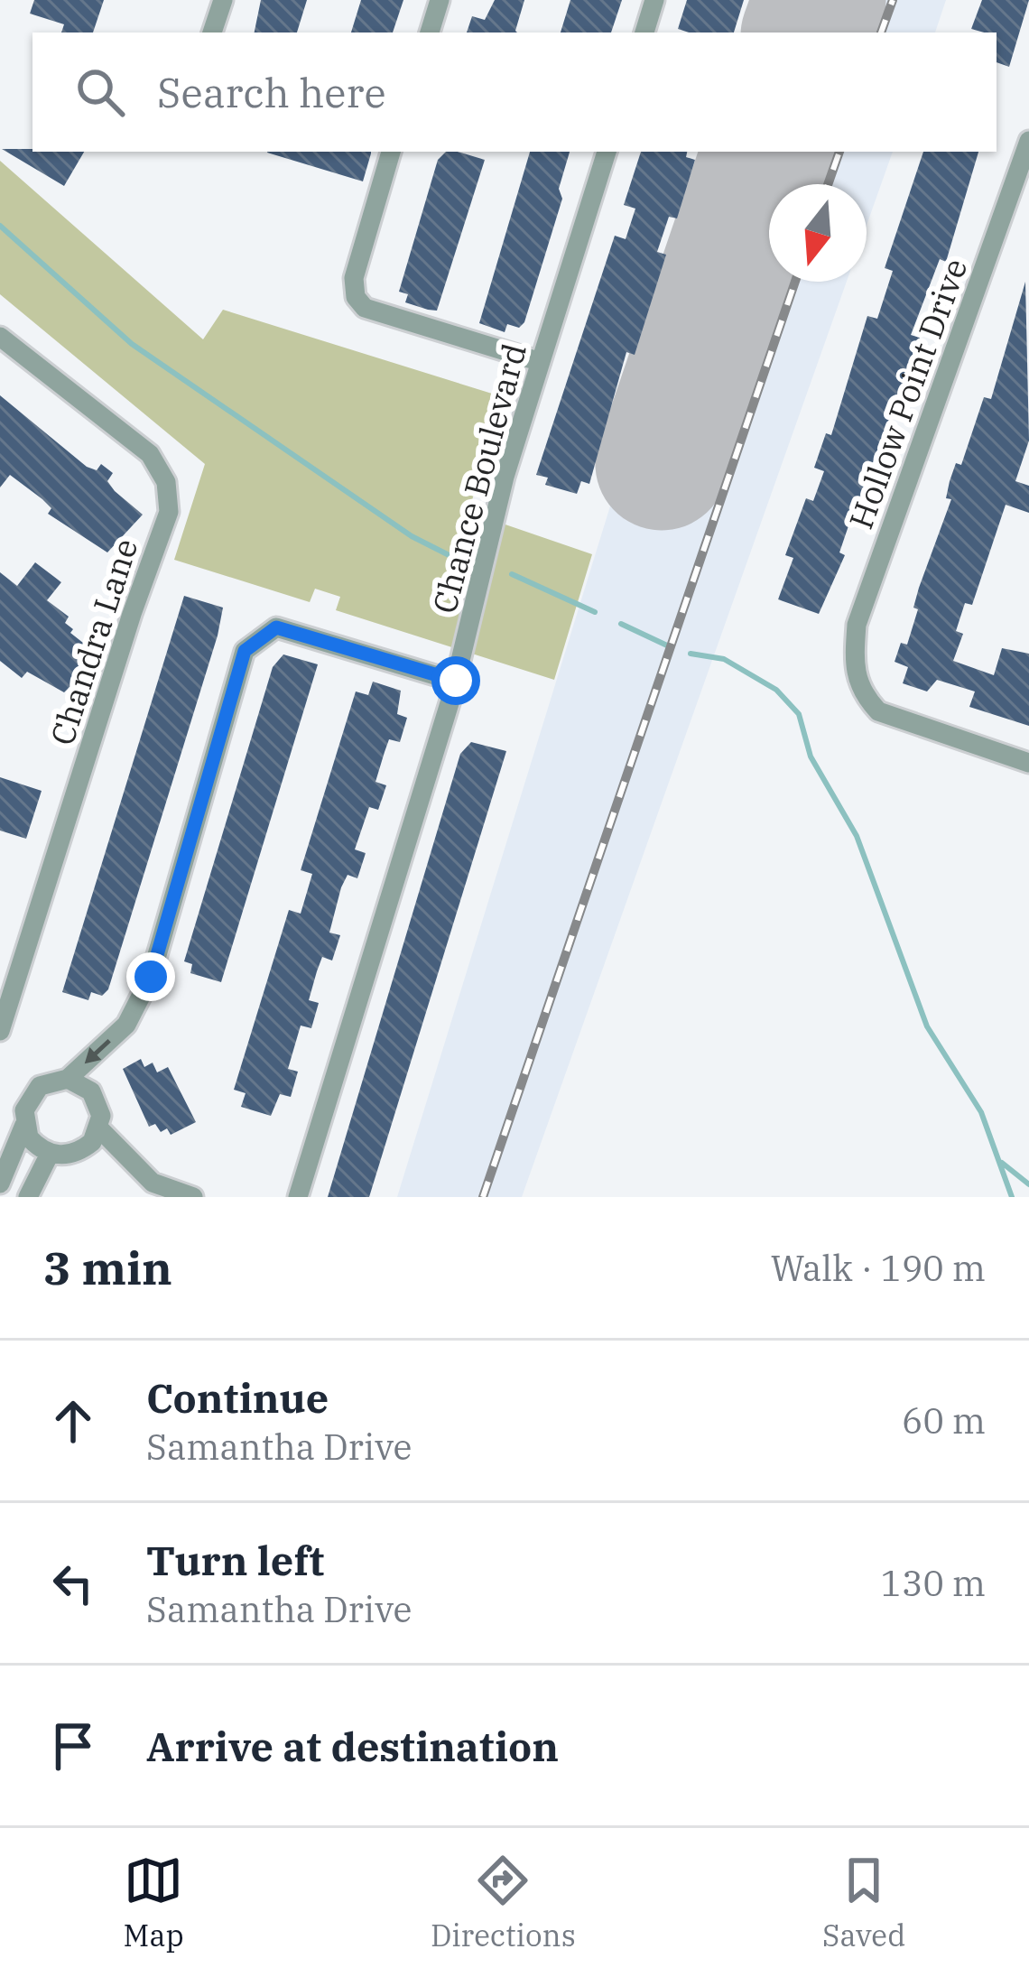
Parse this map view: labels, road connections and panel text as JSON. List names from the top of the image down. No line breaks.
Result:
{"streets":{"street":["Hollow Point Drive","Chance Boulevard","Chandra Lane"]},"north":"bottom","page":{"search":"Search here","heading":["3 min","Walk · 190 m"],"list":[["Continue","Samantha Drive","60 m"],["Turn left","Samantha Drive","130 m"],"Arrive at destination"],"nav":["Map","Directions","Saved"]}}
